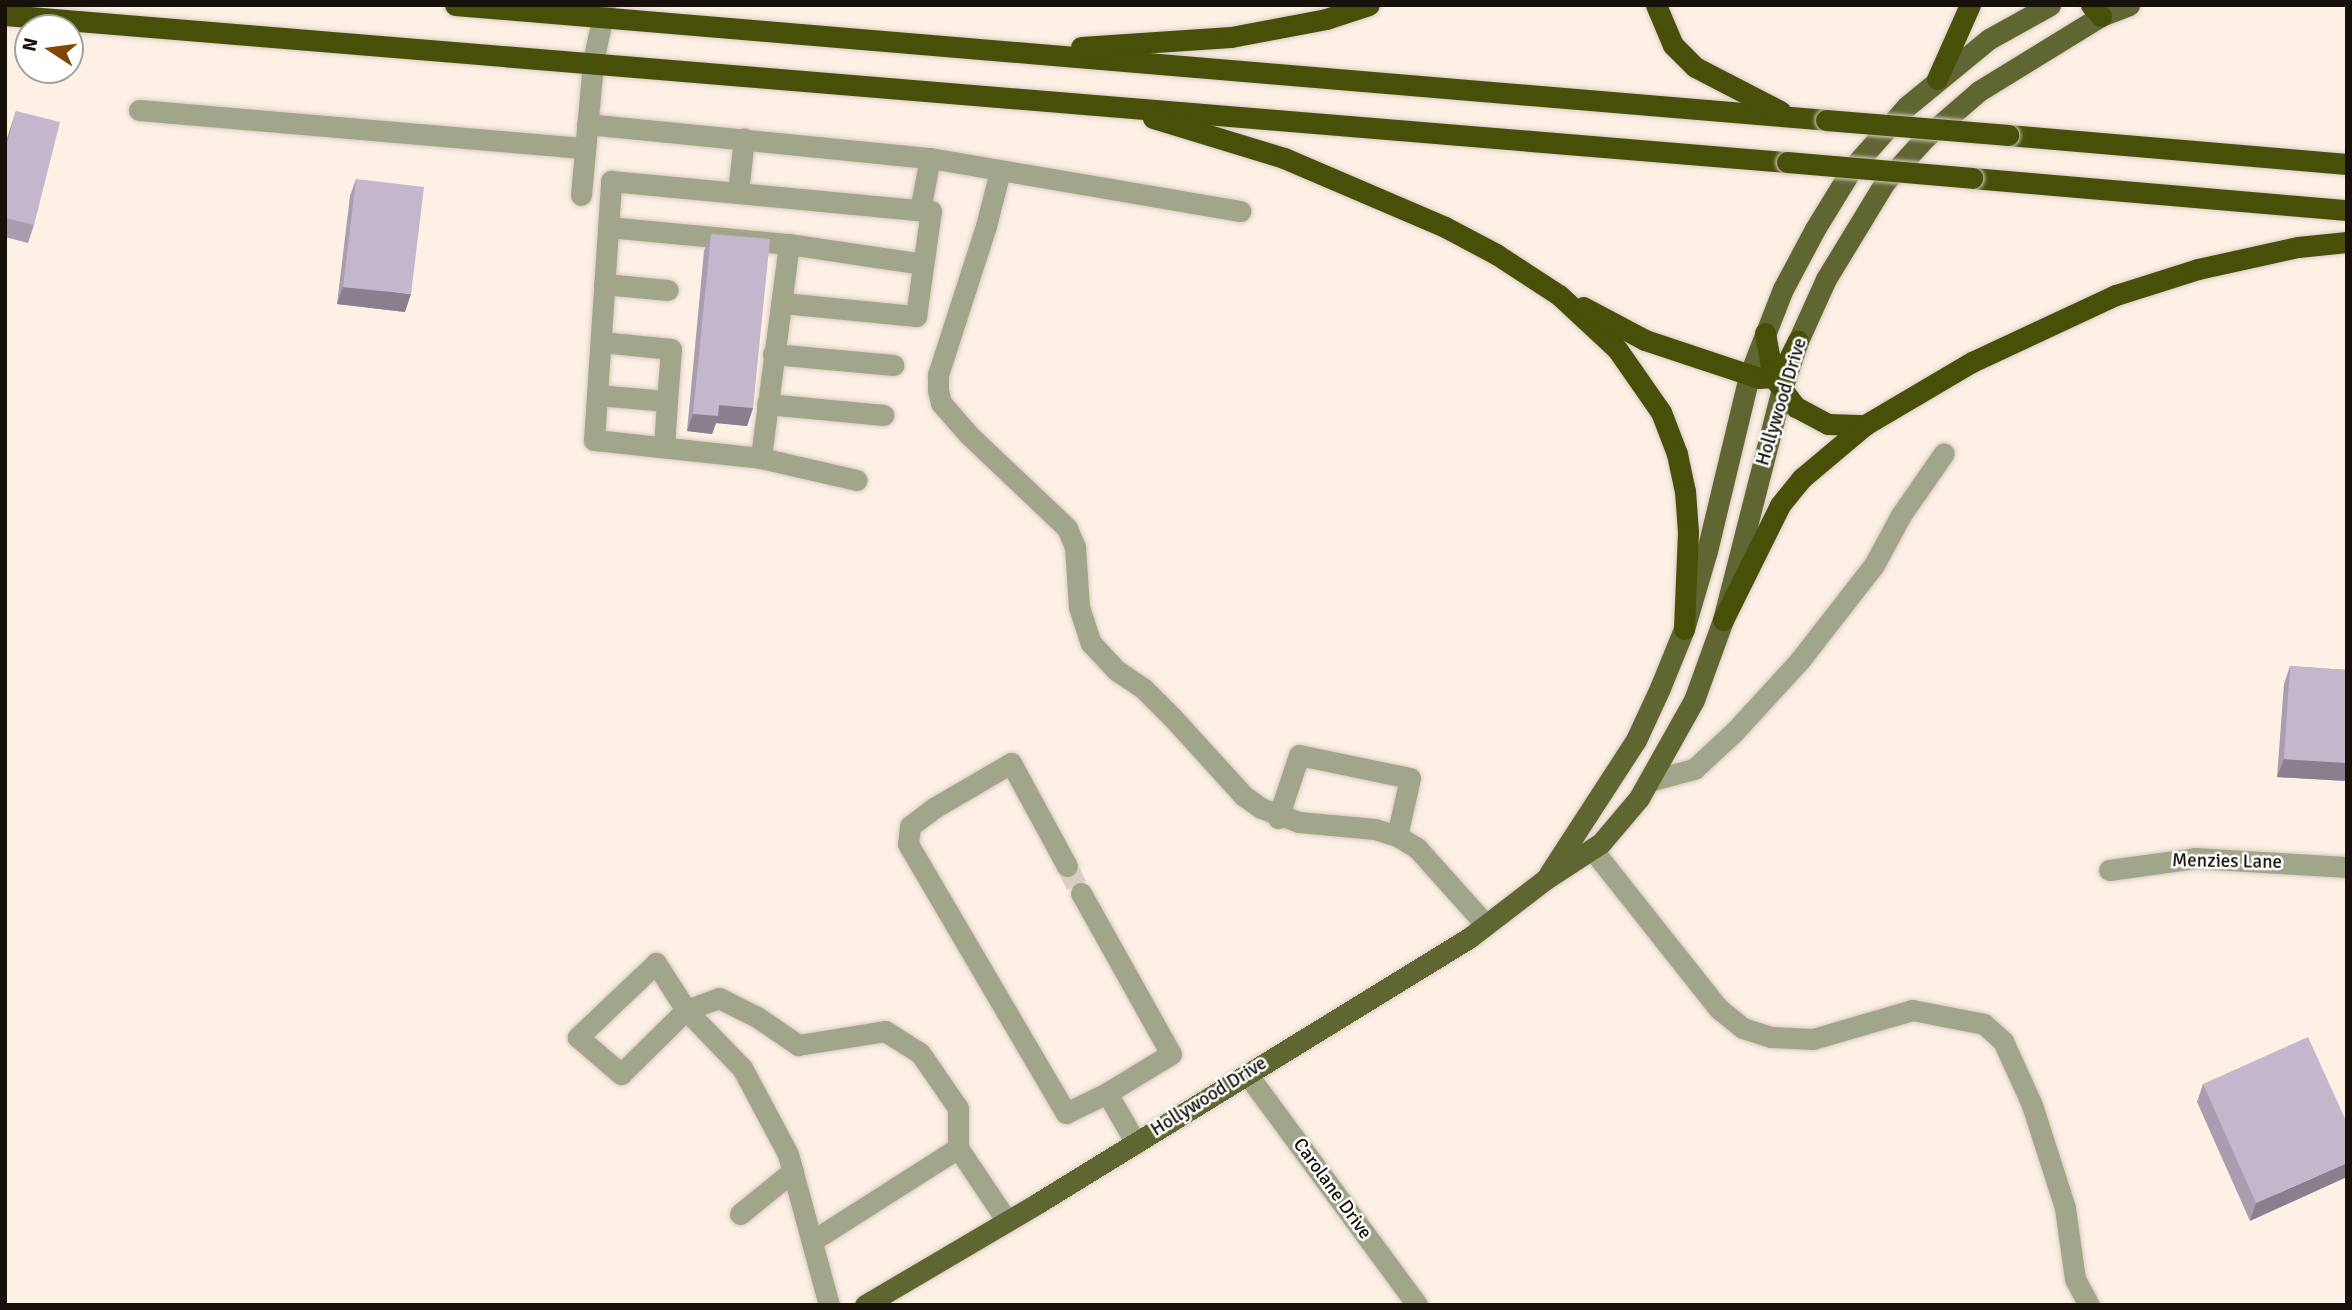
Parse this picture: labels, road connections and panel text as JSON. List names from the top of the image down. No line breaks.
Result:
{"streets":{"main road":["Hollywood Drive"],"street":["Menzies Lane","Carolane Drive"]},"crossings":[["Hollywood Drive","Carolane Drive"]],"north":"left"}
